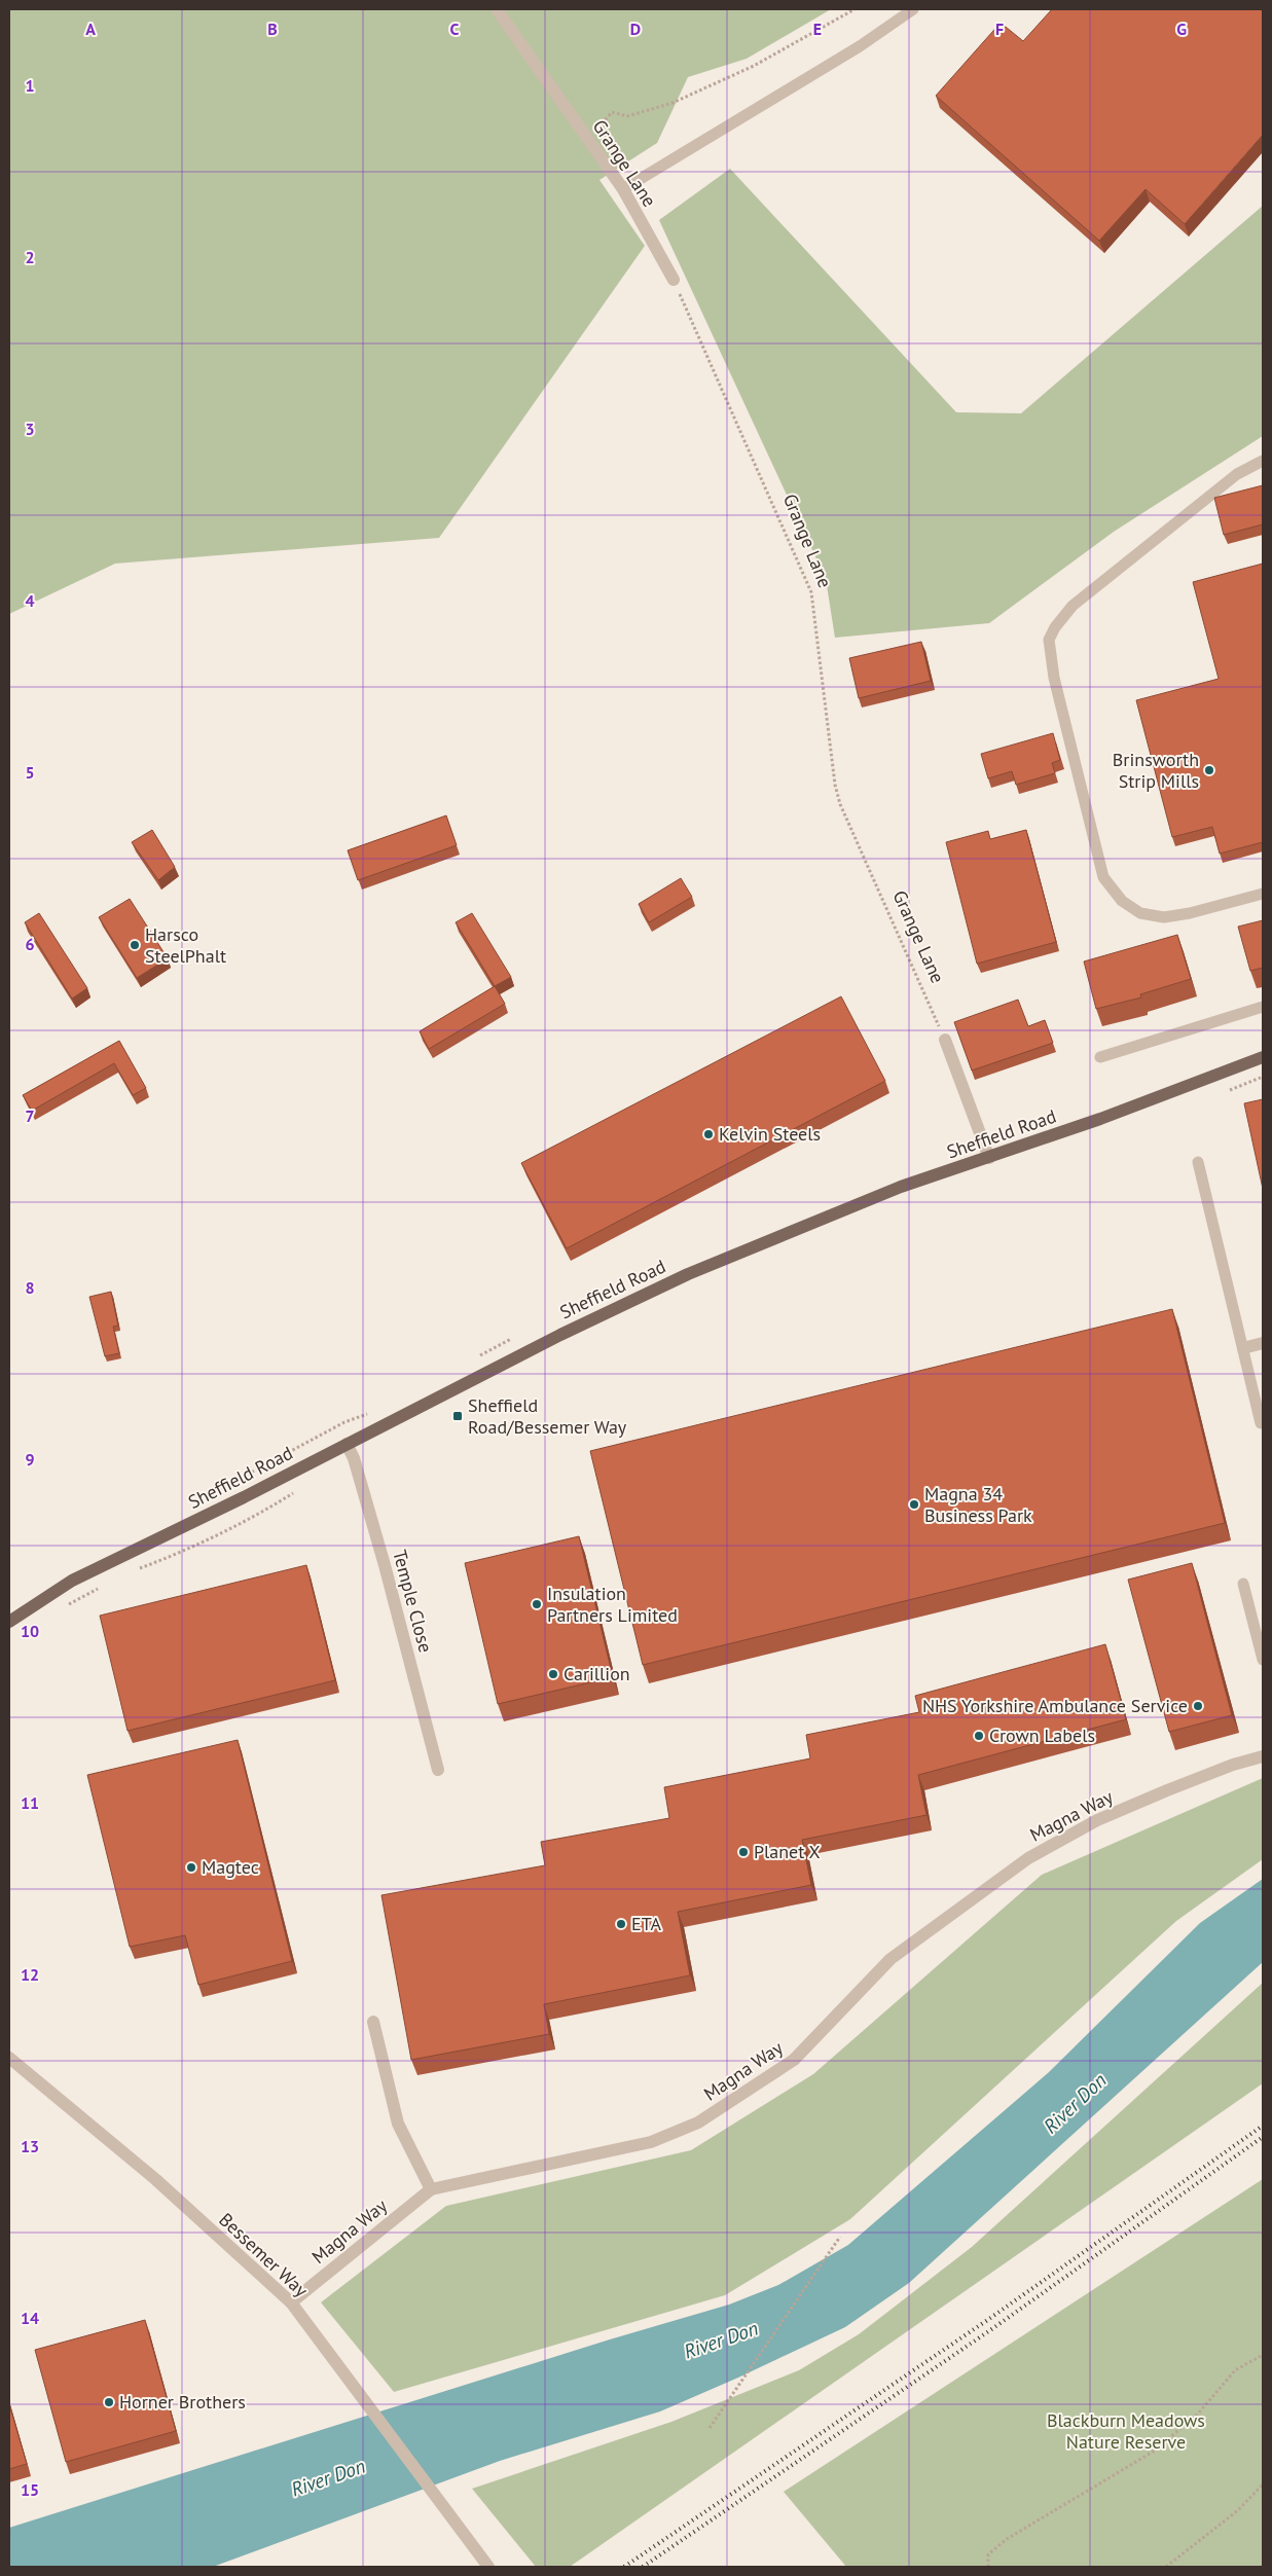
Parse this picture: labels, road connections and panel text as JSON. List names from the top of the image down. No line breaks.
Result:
{"streets":{"main road":["Sheffield Road"],"street":["Grange Lane","Temple Close","Magna Way","Bessemer Way"]},"crossings":[["Sheffield Road","Temple Close"],["Magna Way","Bessemer Way"]],"water":["River Don"],"parks":["Blackburn Meadows Nature Reserve"],"places":{"other":["Brinsworth Strip Mills","Harsco SteelPhalt","Kelvin Steels","Magna 34 Business Park","Insulation Partners Limited","Carillion","NHS Yorkshire Ambulance Service","Crown Labels","Planet X","Magtec","ETA","Horner Brothers"],"transit":["Sheffield Road/Bessemer Way"]},"grid":{"columns":["A","B","C","D","E","F","G"],"rows":["1","2","3","4","5","6","7","8","9","10","11","12","13","14","15"]}}
